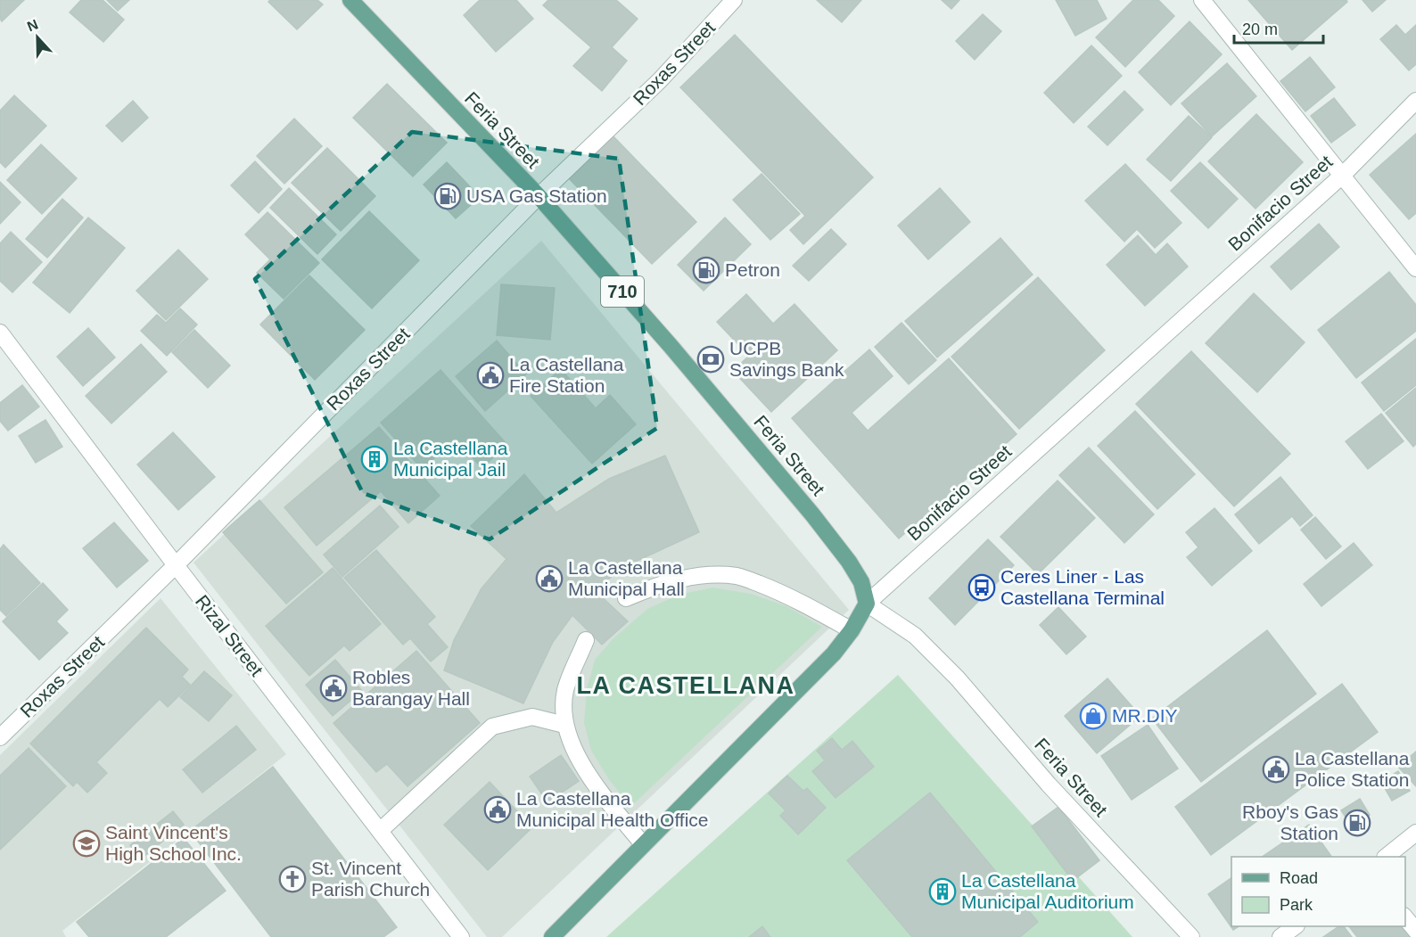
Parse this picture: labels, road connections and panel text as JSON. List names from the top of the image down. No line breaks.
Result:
{"streets":{"main road":["Feria Street","Bonifacio Street","710"],"street":["Roxas Street","Rizal Street"]},"crossings":[["Roxas Street","Feria Street"],["Roxas Street","Rizal Street"],["Feria Street","Bonifacio Street"]],"districts":["LA CASTELLANA"],"places":{"fuel station":["USA Gas Station","Petron","Rboy's Gas Station"],"bank":["UCPB Savings Bank"],"public building":["La Castellana Fire Station","La Castellana Municipal Hall","Robles Barangay Hall","La Castellana Police Station","La Castellana Municipal Health Office"],"building":["La Castellana Municipal Jail","La Castellana Municipal Auditorium"],"bus stop":["Ceres Liner - Las Castellana Terminal"],"shop":["MR.DIY"],"school or university":["Saint Vincent's High School Inc."],"church":["St. Vincent Parish Church"]},"legend":["Road","Park"],"scale_bar":"20 m","north":"top"}
